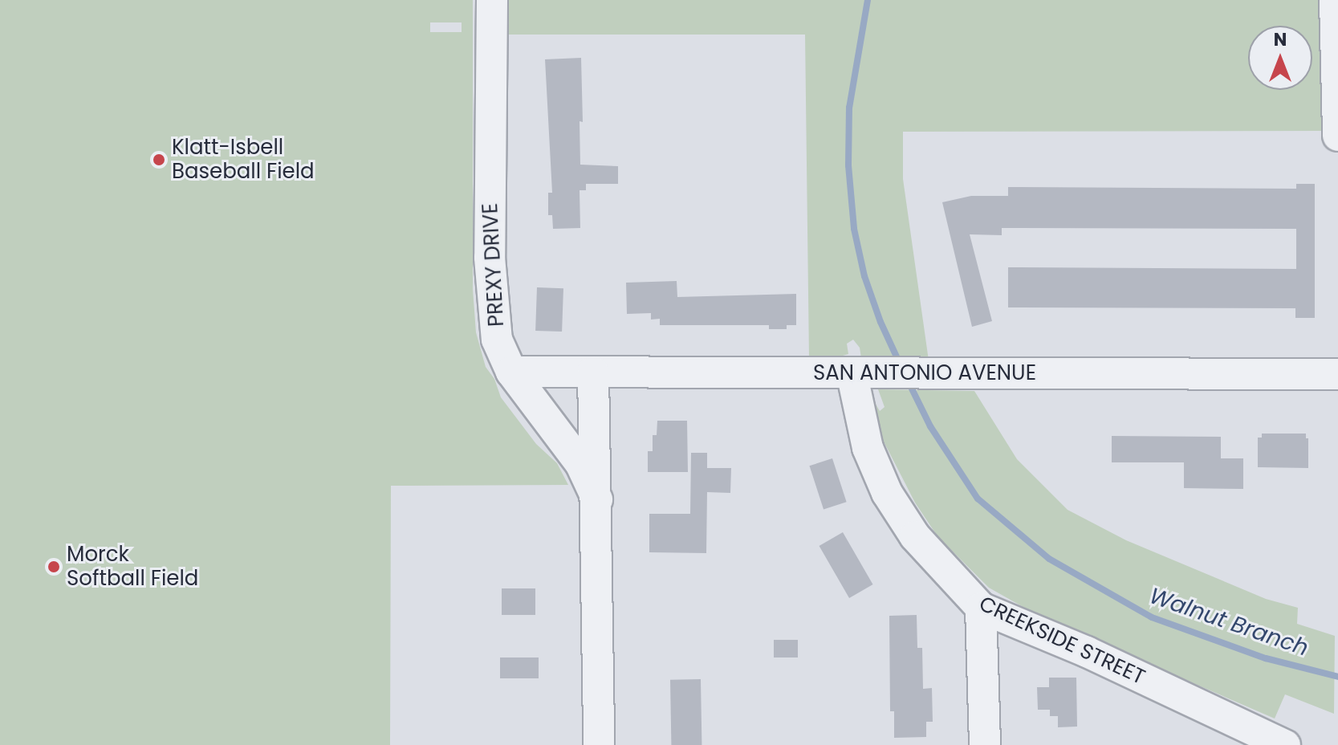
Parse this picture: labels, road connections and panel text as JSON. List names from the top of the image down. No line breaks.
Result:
{"streets":{"street":["PREXY DRIVE","SAN ANTONIO AVENUE","CREEKSIDE STREET"]},"crossings":[["PREXY DRIVE","SAN ANTONIO AVENUE"],["SAN ANTONIO AVENUE","CREEKSIDE STREET"]],"water":["Walnut Branch"],"places":["Klatt-Isbell Baseball Field","Morck Softball Field"],"north":"top"}
